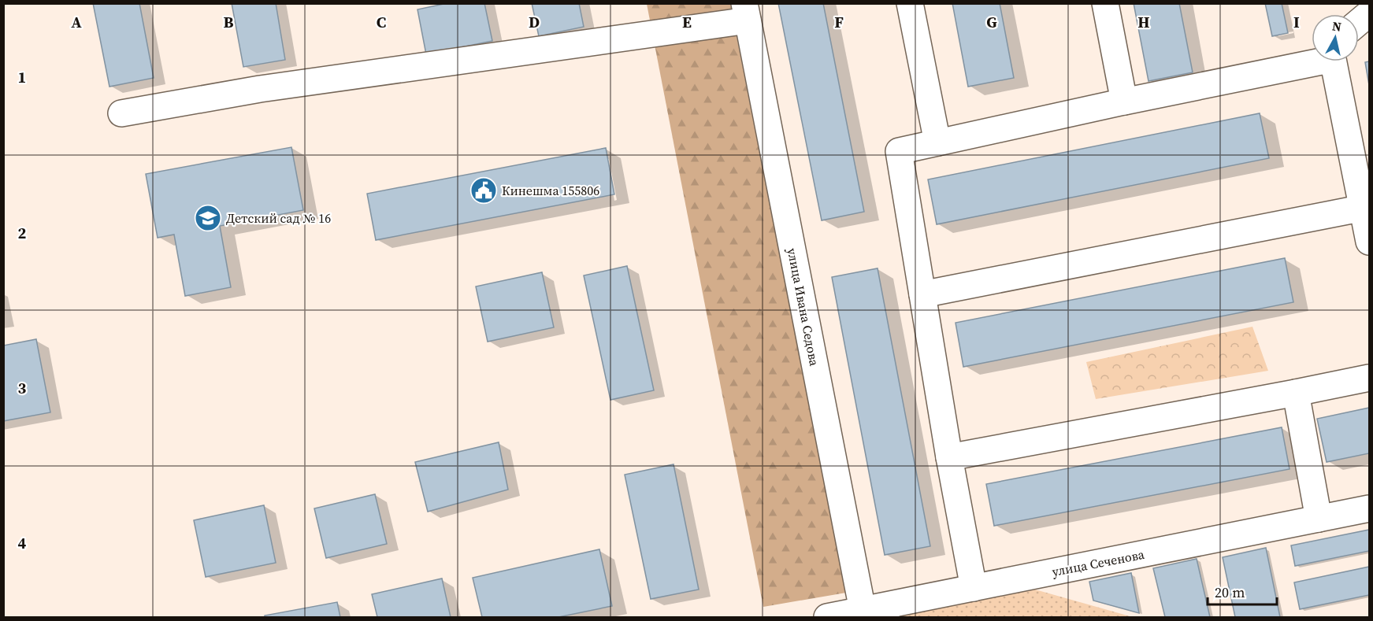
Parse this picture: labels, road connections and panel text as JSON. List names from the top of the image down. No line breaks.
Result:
{"streets":{"street":["улица Ивана Седова","улица Сеченова"]},"crossings":[["улица Ивана Седова","улица Сеченова"]],"places":{"public building":["Кинешма 155806"],"school or university":["Детский сад № 16"]},"scale_bar":"20 m","north":"top","grid":{"columns":["A","B","C","D","E","F","G","H","I"],"rows":["1","2","3","4"]}}
